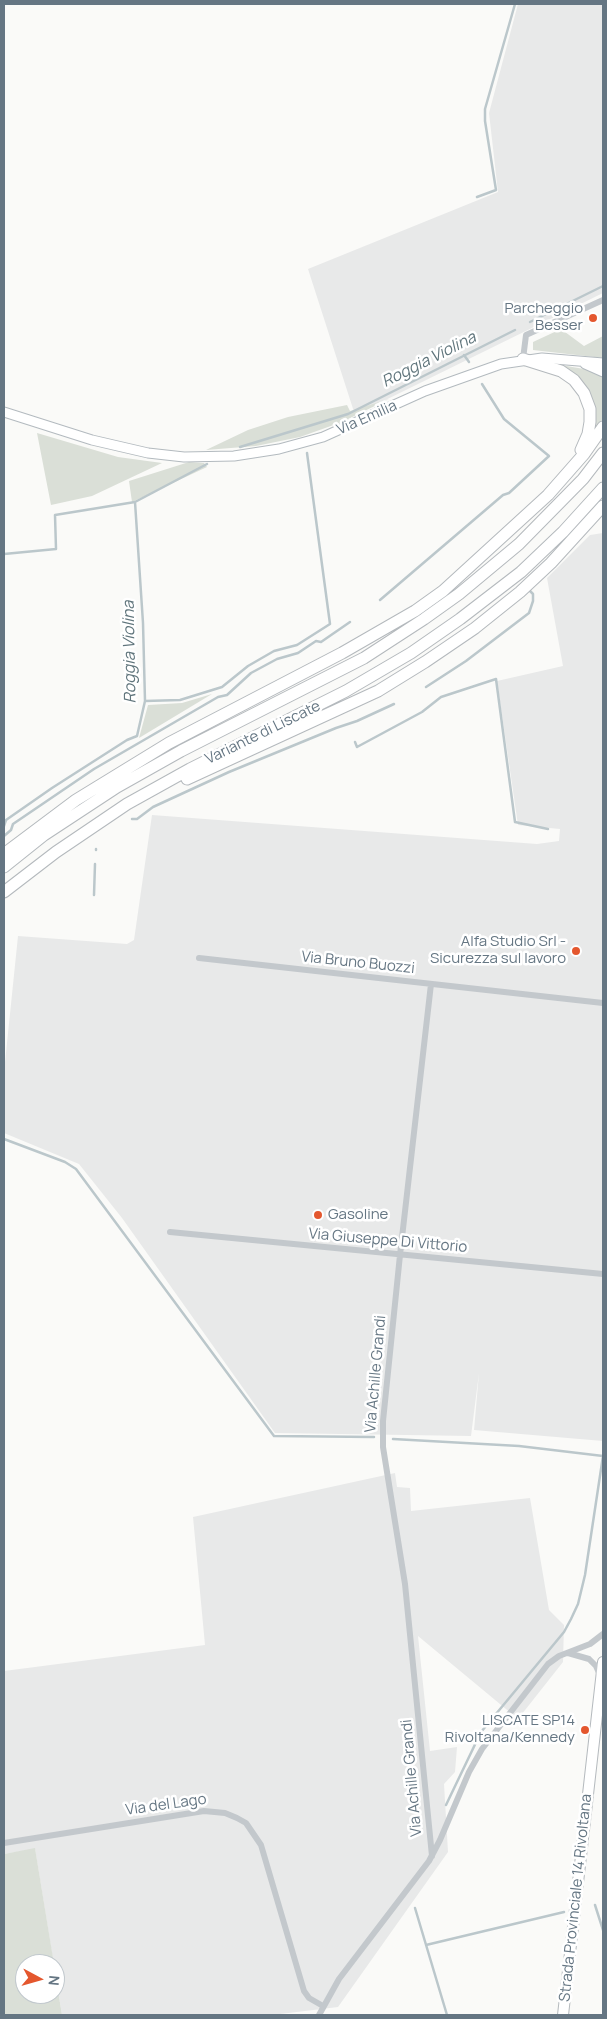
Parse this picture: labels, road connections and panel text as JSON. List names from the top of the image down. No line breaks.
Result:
{"streets":{"highway":["Variante di Liscate"],"main road":["Via Emilia","Strada Provinciale 14 Rivoltana"],"street":["Via Bruno Buozzi","Via Giuseppe Di Vittorio","Via Achille Grandi","Via del Lago"]},"crossings":[["Via Bruno Buozzi","Via Achille Grandi"],["Via Giuseppe Di Vittorio","Via Achille Grandi"]],"water":["Roggia Violina"],"places":["Parcheggio Besser","Alfa Studio Srl - Sicurezza sul lavoro","Gasoline","LISCATE SP14 Rivoltana/Kennedy"],"north":"right"}
